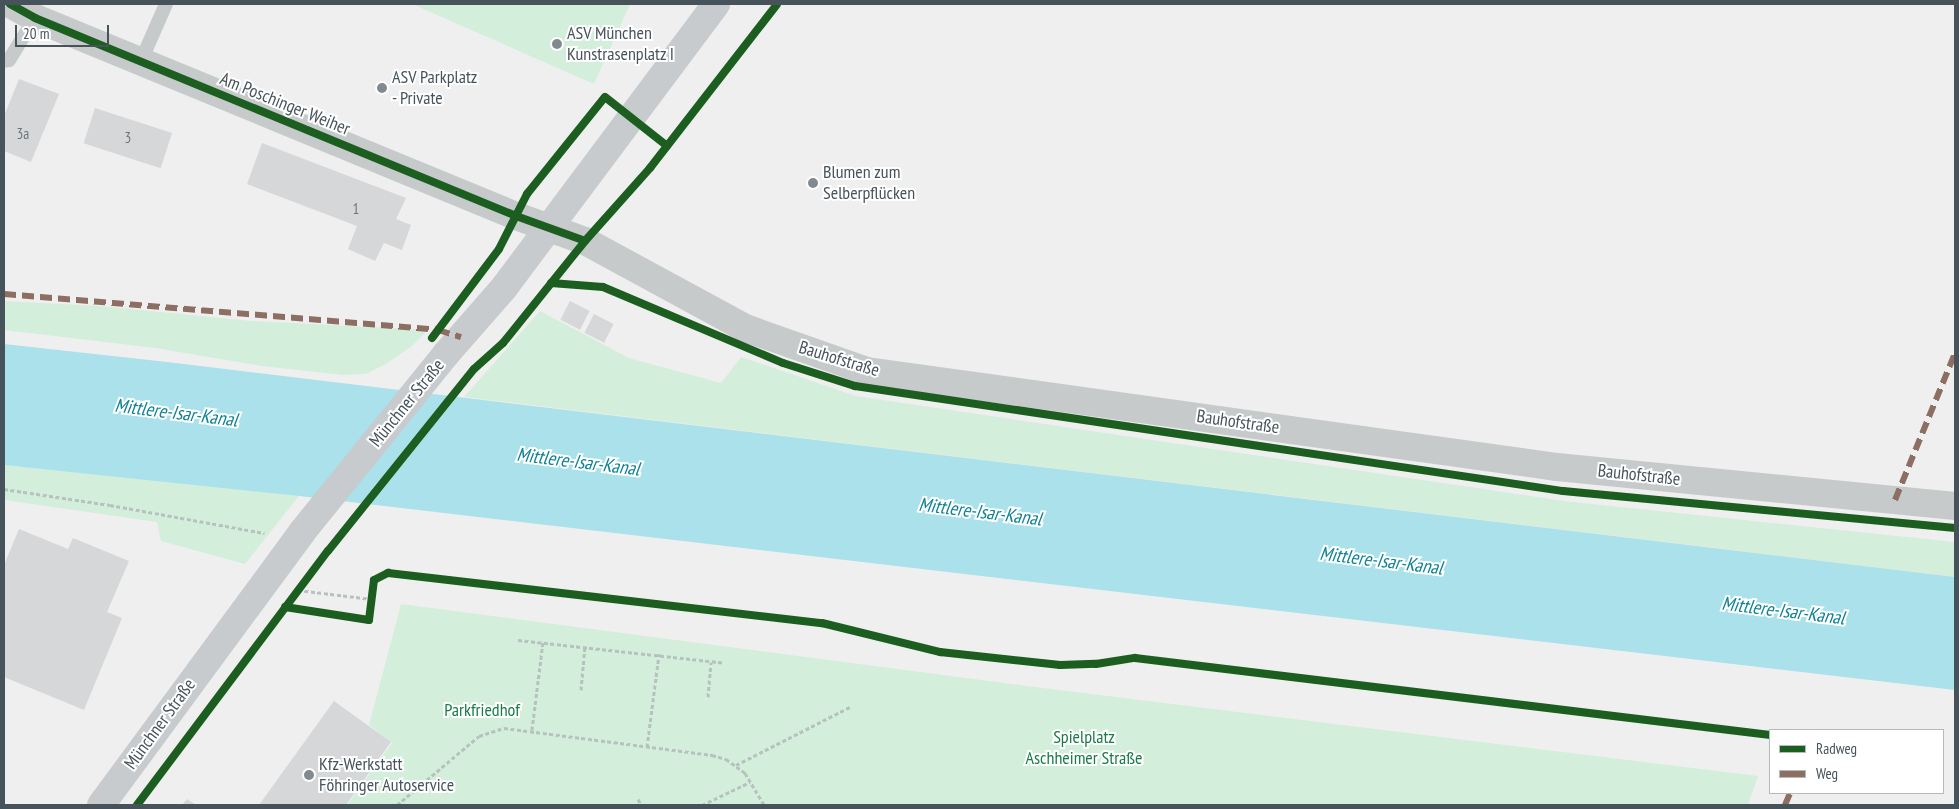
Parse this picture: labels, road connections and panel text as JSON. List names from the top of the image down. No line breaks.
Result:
{"streets":{"main road":["Münchner Straße"],"street":["Am Poschinger Weiher","Bauhofstraße"]},"crossings":[["Am Poschinger Weiher","Bauhofstraße"],["Am Poschinger Weiher","Münchner Straße"],["Bauhofstraße","Münchner Straße"]],"water":["Mittlere-Isar-Kanal"],"parks":["Parkfriedhof","Spielplatz Aschheimer Straße"],"places":["ASV München Kunstrasenplatz I","ASV Parkplatz - Private","Blumen zum Selberpflücken","Kfz-Werkstatt Föhringer Autoservice"],"house_numbers":["3a","3","1"],"legend":["Radweg","Weg"],"scale_bar":"20 m"}
